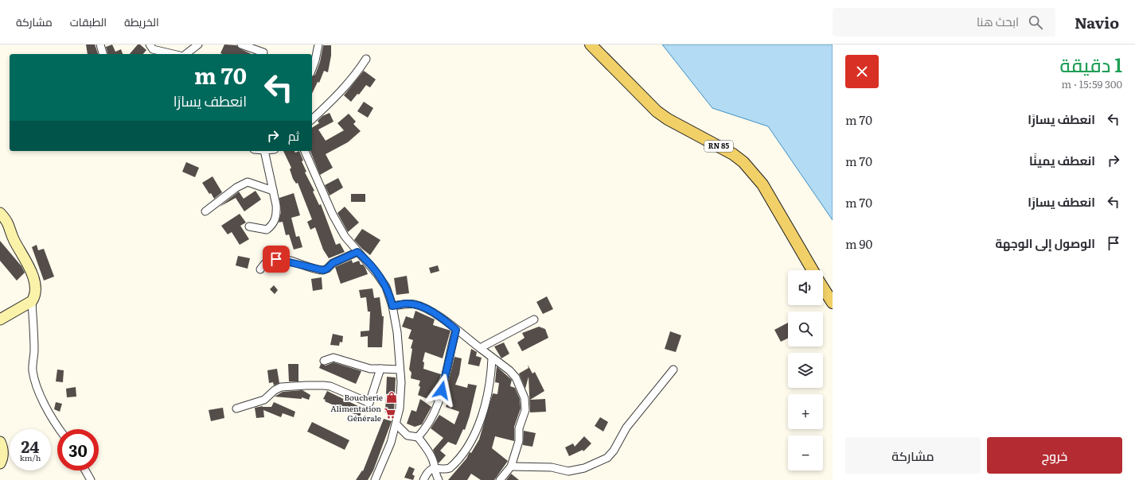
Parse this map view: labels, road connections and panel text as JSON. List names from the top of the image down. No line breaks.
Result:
{"streets":{"main road":["RN 85"]},"places":{"shop":["Boucherie"],"supermarket":["Alimentation Générale"]},"page":{"header":"Navio","search":"ابحث هنا","nav":["الخريطة","الطبقات","مشاركة"],"heading":["1 دقيقة","300 m · 15:59"],"turn":["70 m","انعطف يسارًا"],"list":[{"name":"انعطف يسارًا","value":"70 m"},{"name":"انعطف يمينًا","value":"70 m"},{"name":"انعطف يسارًا","value":"70 m"},{"name":"الوصول إلى الوجهة","value":"90 m"}],"then":"ثم","map_buttons":["+","−"],"speed":"24 km/h","limit":"30","buttons":["خروج","مشاركة"]}}
